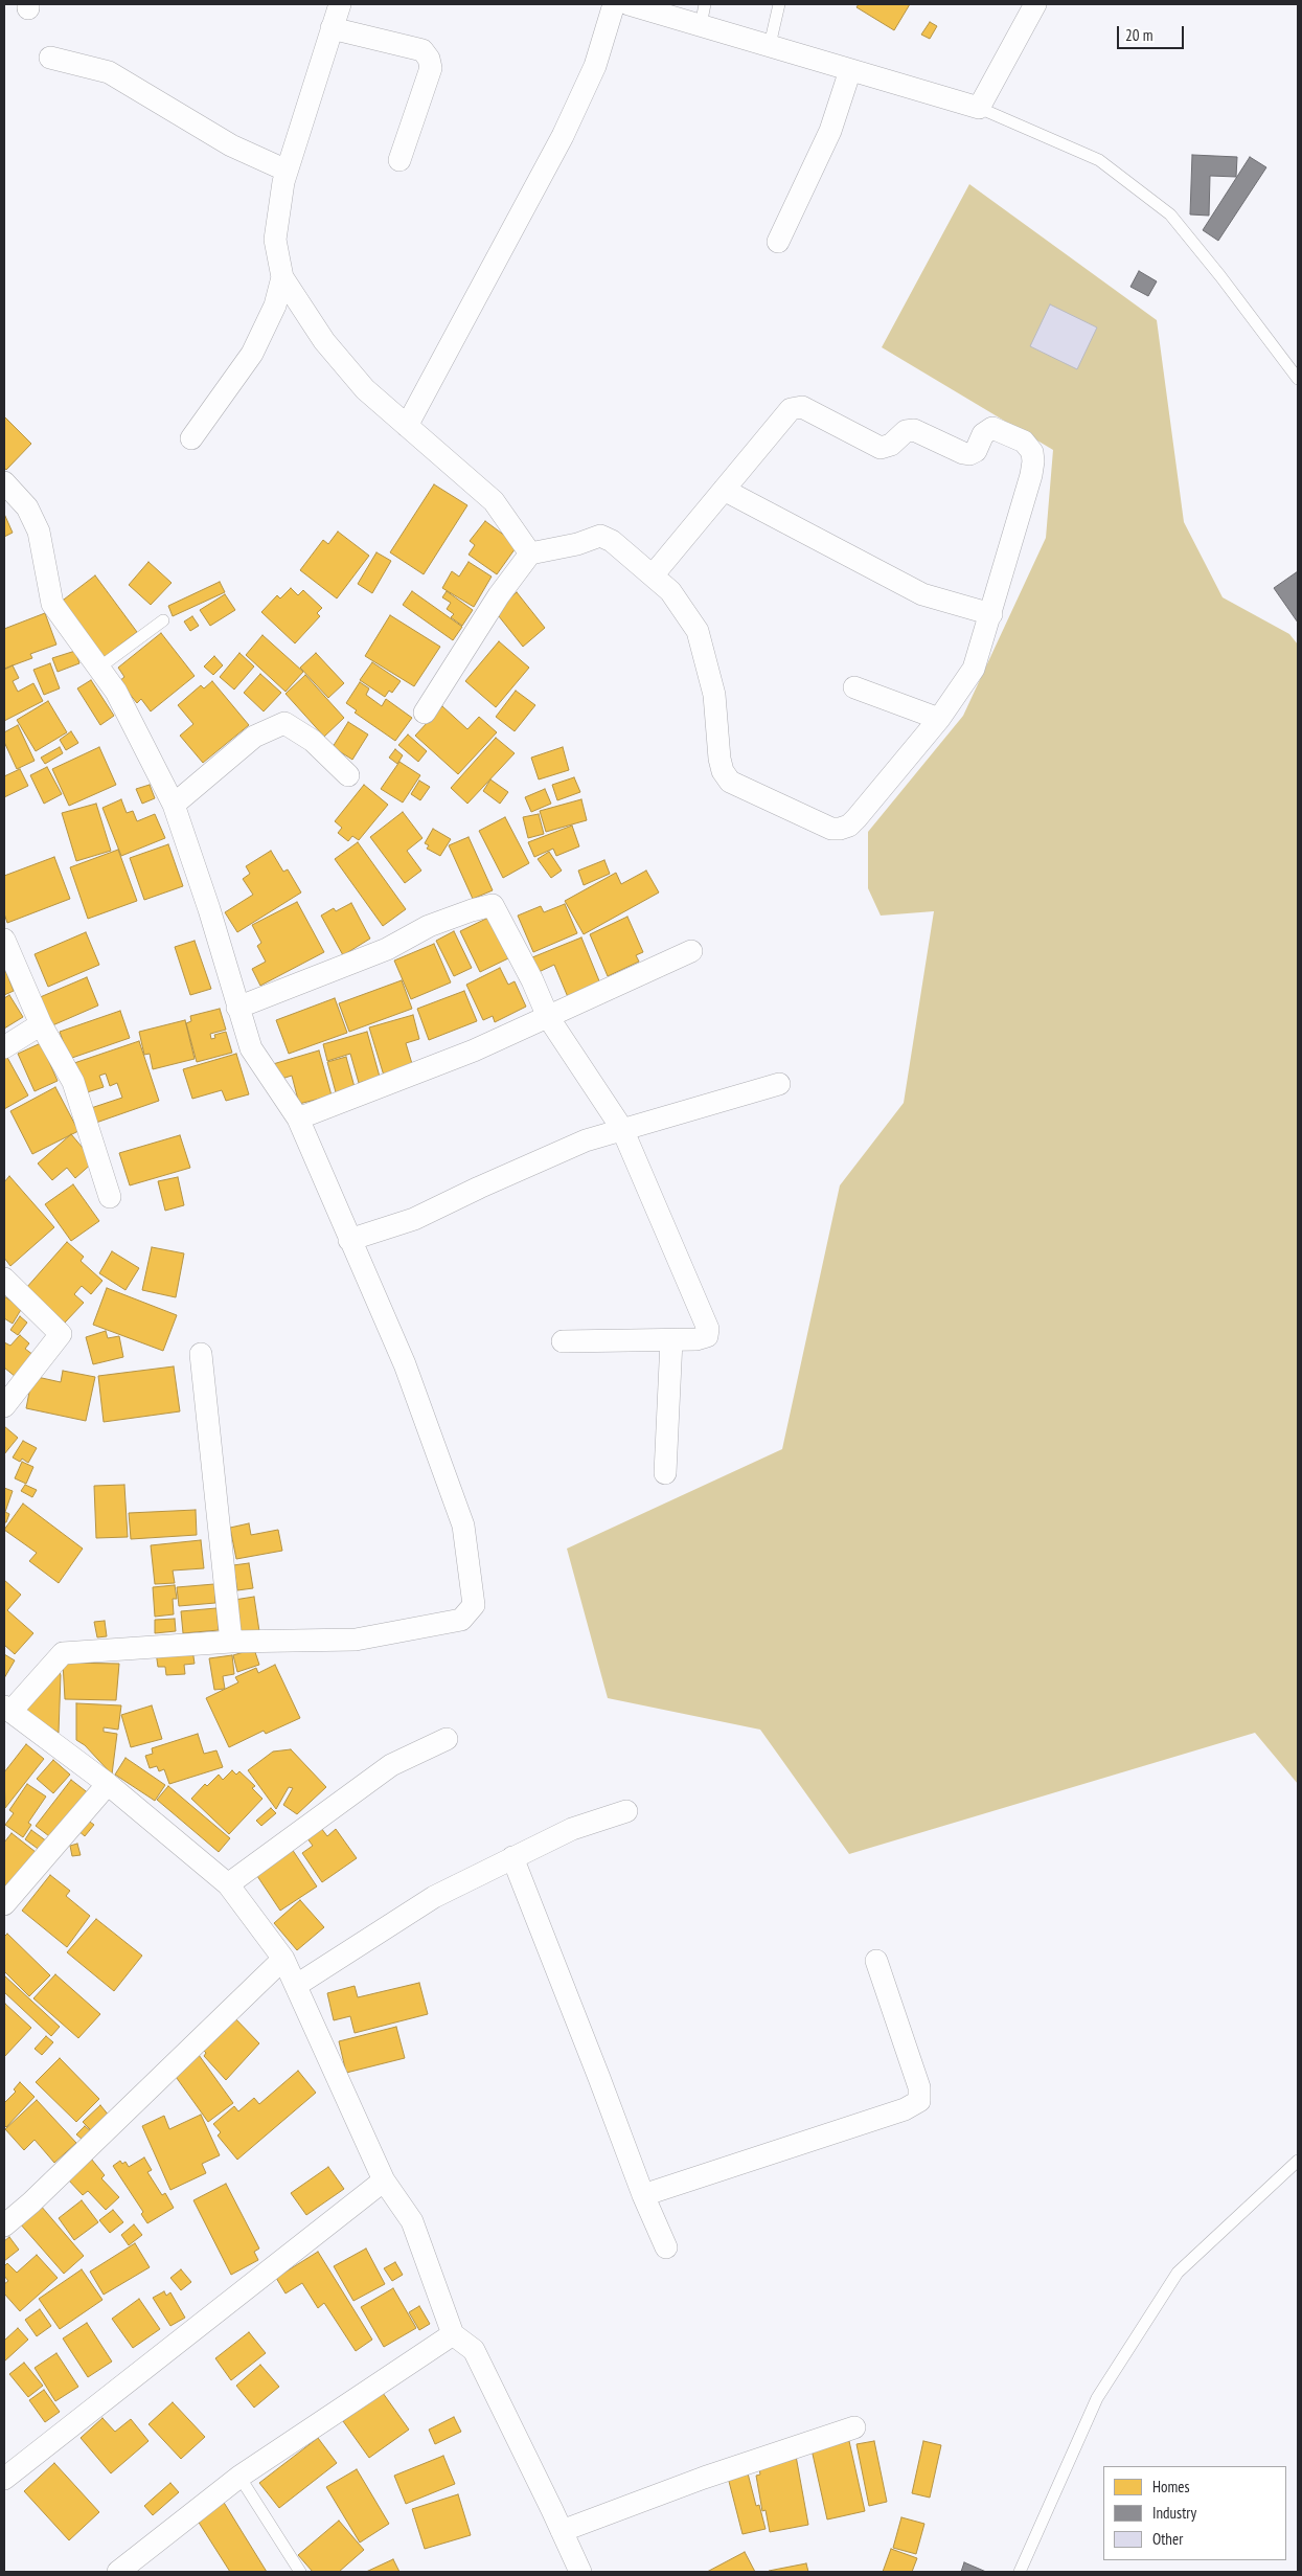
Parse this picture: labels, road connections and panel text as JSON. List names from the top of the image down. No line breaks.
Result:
{"legend":["Homes","Industry","Other"],"scale_bar":"20 m"}
